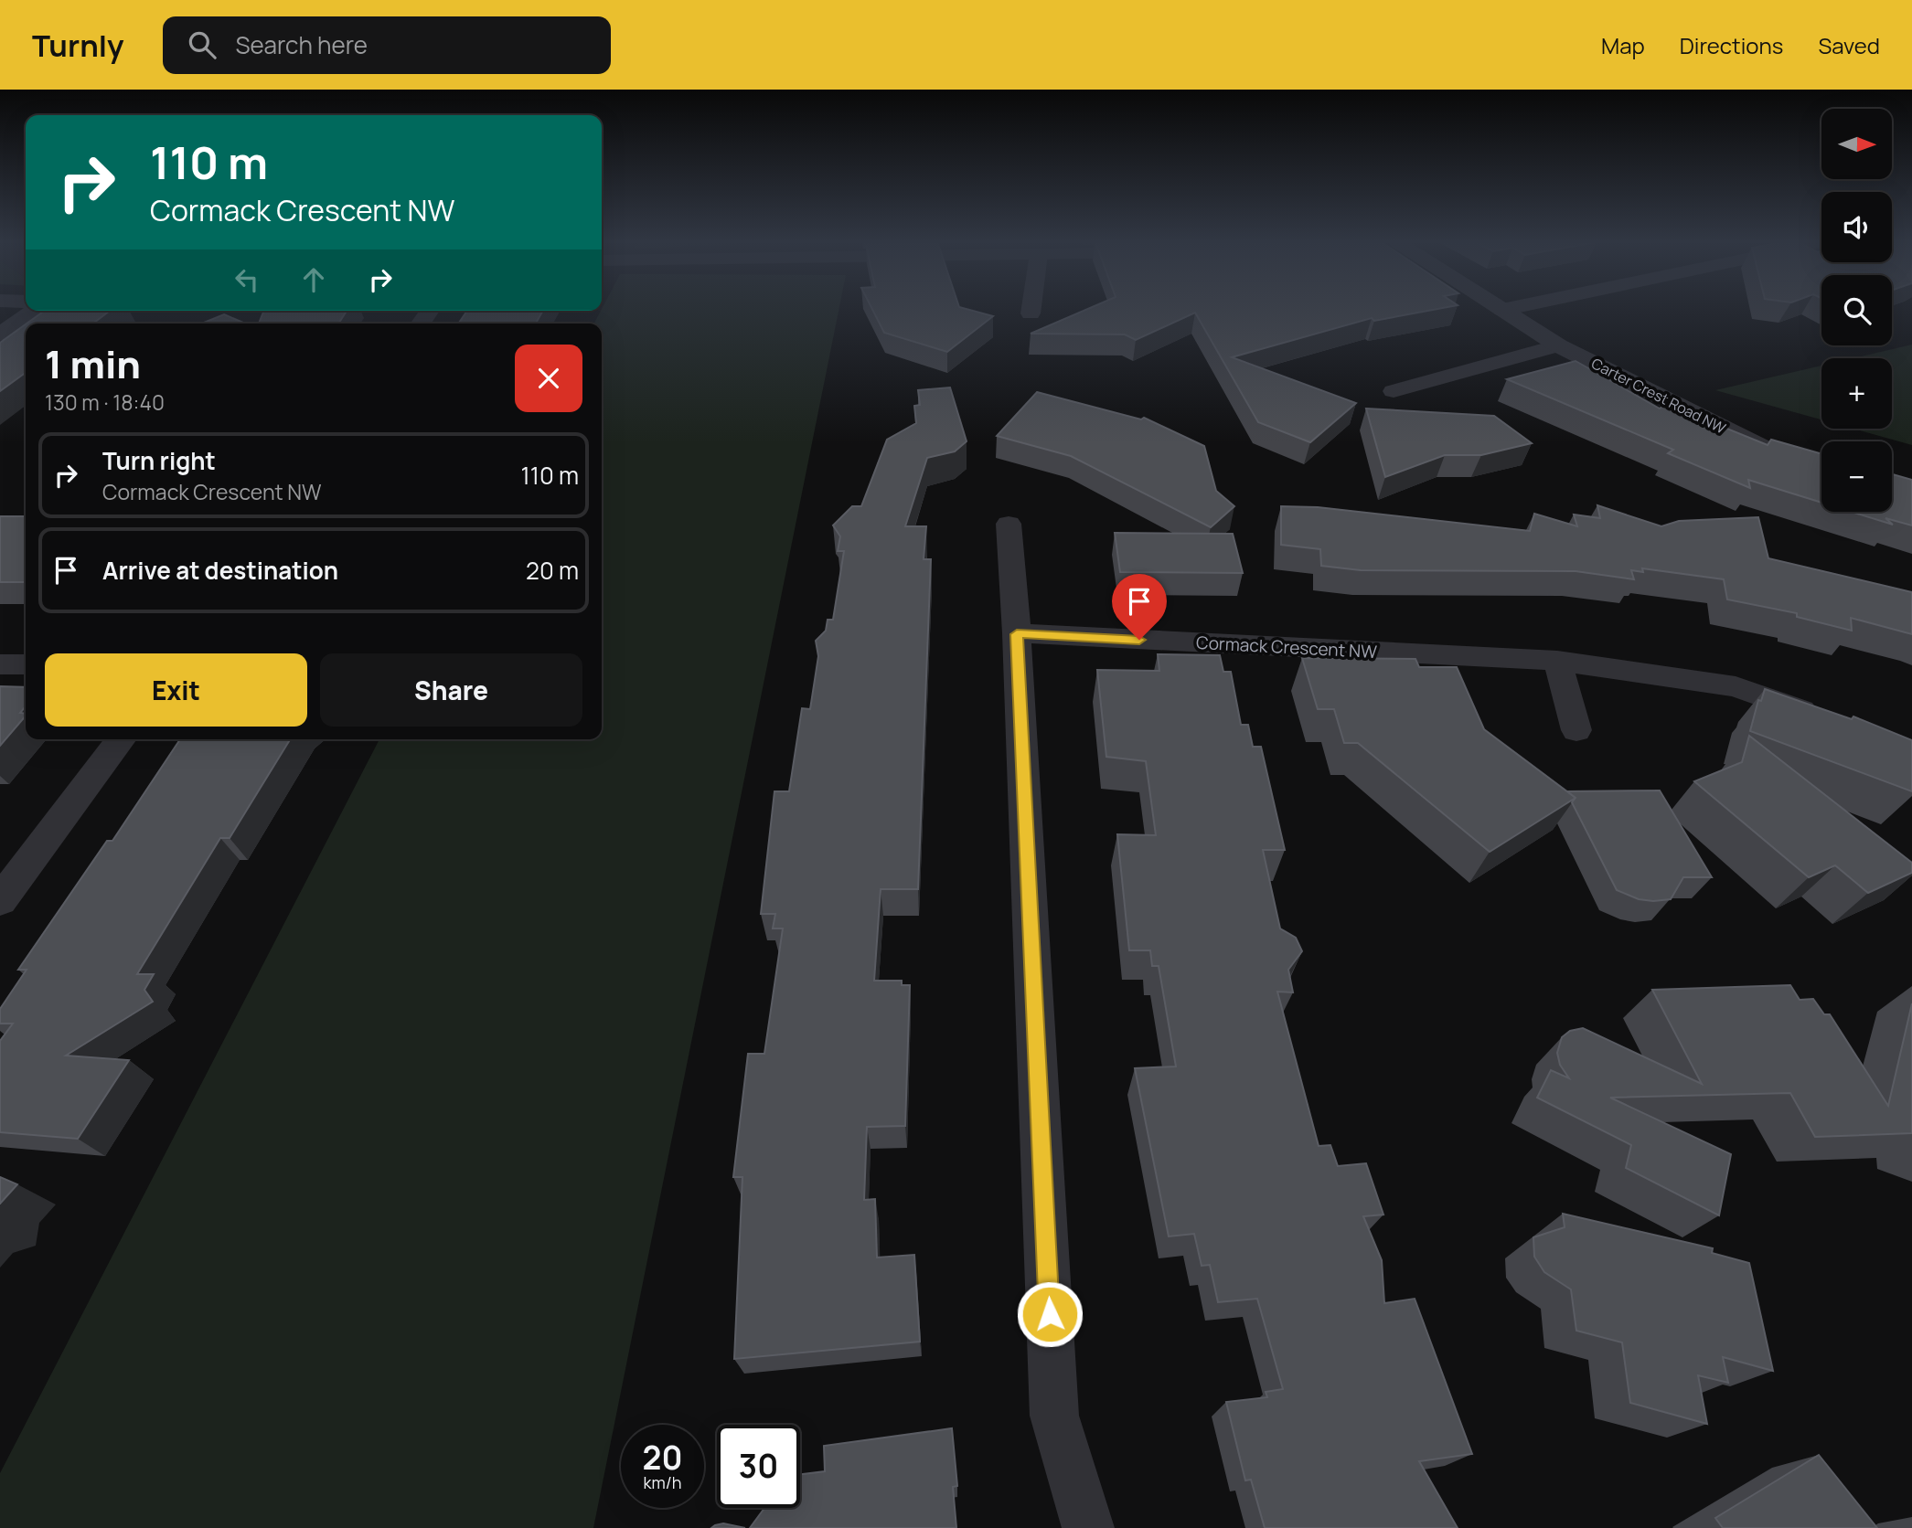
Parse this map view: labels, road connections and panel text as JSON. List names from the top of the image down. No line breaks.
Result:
{"streets":{"street":["Carter Crest Road NW","Cormack Crescent NW"]},"north":"right","page":{"header":"Turnly","search":"Search here","nav":["Map","Directions","Saved"],"map_buttons":["+","−"],"turn":["110 m","Cormack Crescent NW"],"heading":["1 min","130 m · 18:40"],"list":[{"name":"Turn right","note":"Cormack Crescent NW","value":"110 m"},{"name":"Arrive at destination","value":"20 m"}],"buttons":["Exit","Share"],"speed":"20 km/h","limit":"30"}}
